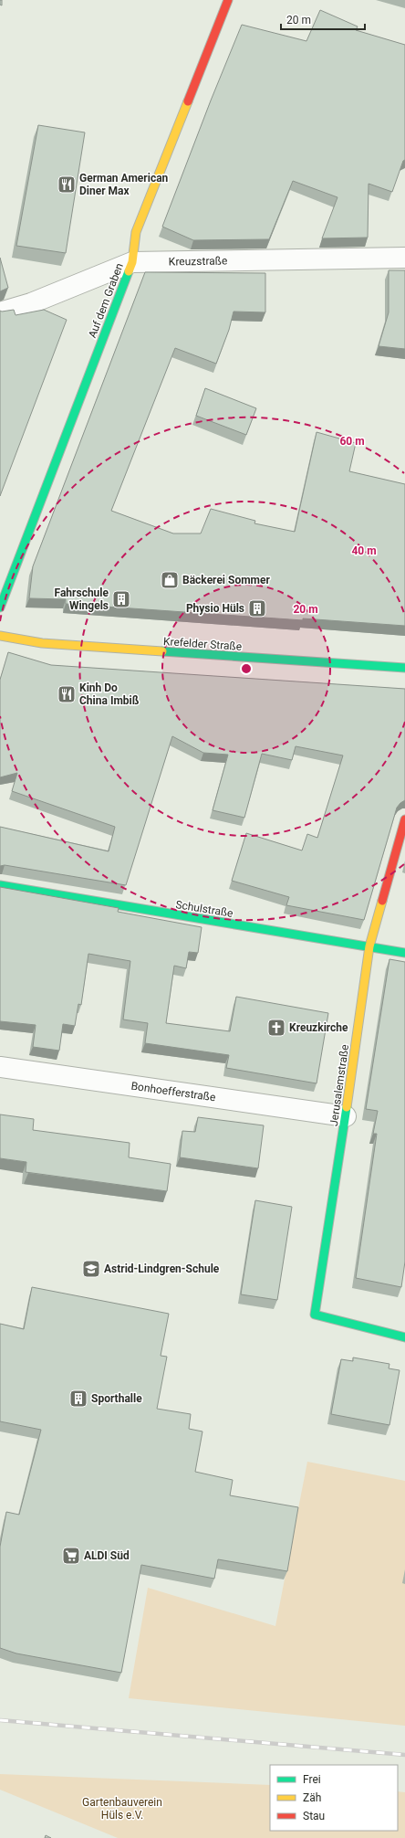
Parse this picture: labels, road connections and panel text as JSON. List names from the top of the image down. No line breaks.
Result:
{"streets":{"street":["Kreuzstraße","Auf dem Graben","Krefelder Straße","Schulstraße","Jerusalemstraße","Bonhoefferstraße"]},"crossings":[["Kreuzstraße","Auf dem Graben"],["Schulstraße","Jerusalemstraße"],["Jerusalemstraße","Bonhoefferstraße"]],"parks":["Gartenbauverein Hüls e.V."],"places":{"restaurant":["German American Diner Max","Kinh Do China Imbiß"],"shop":["Bäckerei Sommer"],"building":["Fahrschule Wingels","Physio Hüls","Sporthalle"],"church":["Kreuzkirche"],"school or university":["Astrid-Lindgren-Schule"],"supermarket":["ALDI Süd"]},"legend":["Frei","Zäh","Stau"],"scale_bar":"20 m","rings":["60 m","40 m","20 m"]}
